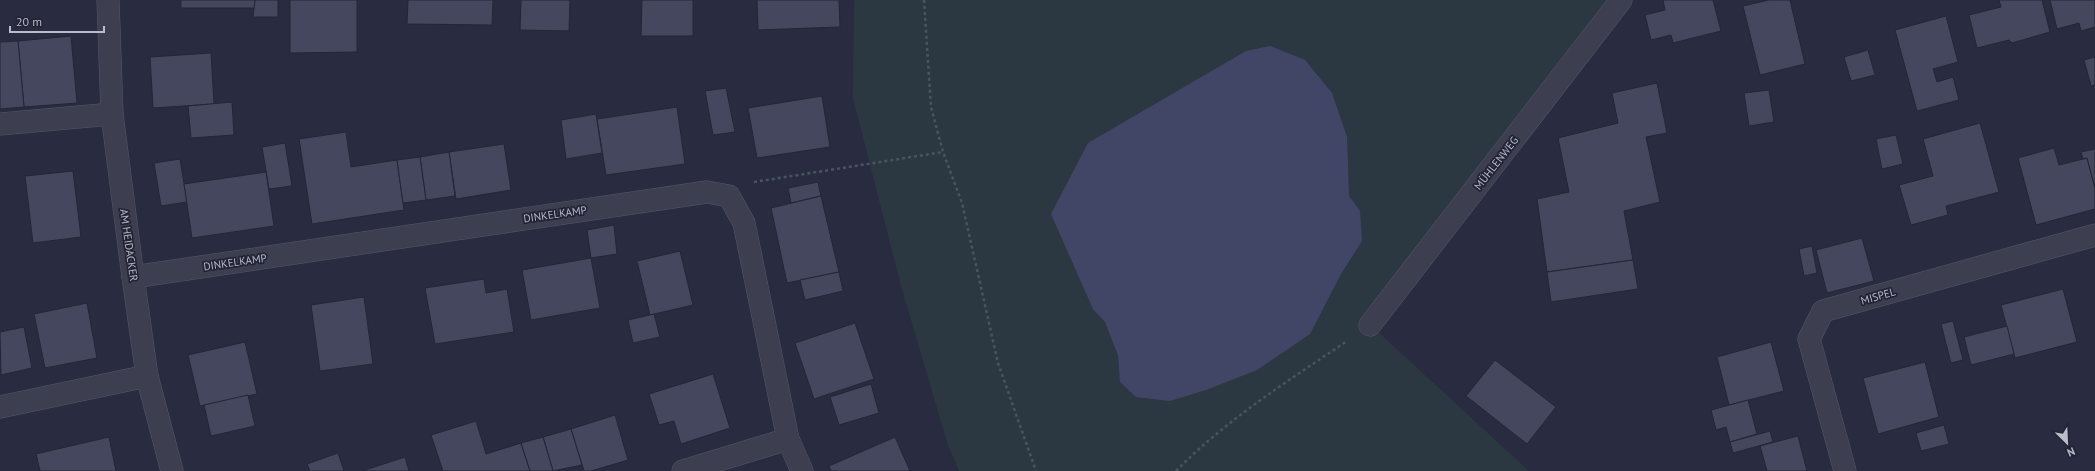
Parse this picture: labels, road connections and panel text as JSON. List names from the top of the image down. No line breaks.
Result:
{"streets":{"street":["MÜHLENWEG","DINKELKAMP","AM HEIDACKER","MISPEL"]},"crossings":[["DINKELKAMP","AM HEIDACKER"]],"scale_bar":"20 m","north":"bottom right"}
